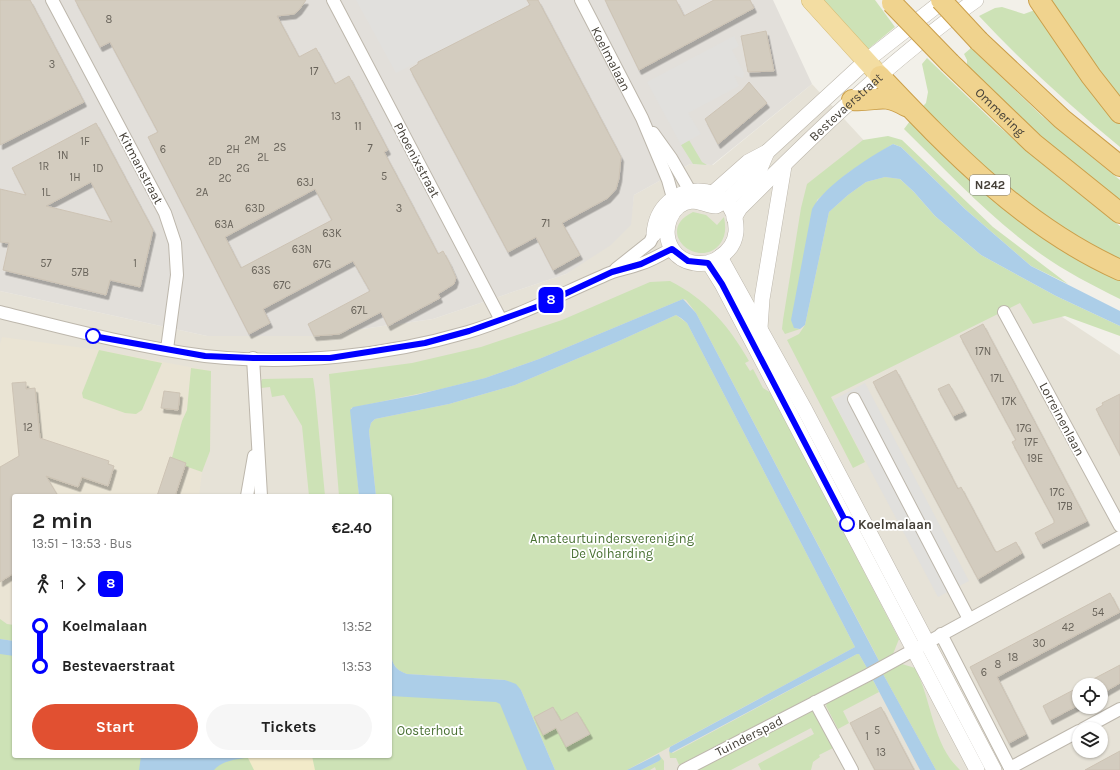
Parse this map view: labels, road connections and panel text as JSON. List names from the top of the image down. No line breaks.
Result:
{"streets":{"highway":["Ommering","N242"],"street":["Koelmalaan","Bestevaerstraat","Phoenixstraat","Kitmanstraat","Lorreinenlaan","Tuinderspad"]},"crossings":[["Bestevaerstraat","N242"]],"parks":["Amateurtuindersvereniging De Volharding","Oosterhout"],"places":["Koelmalaan"],"lines":["bus line 8"],"house_numbers":["8","3","17","13","11","2M","1F","2S","7","6","2H","1N","2L","2D","1R","1D","2G","5","1H","2C","63J","1L","2A","63D","3","71","63A","63K","63N","57","1","67G","63S","57B","67C","67L","17N","17L","17K","12","17G","17F","19E","17C","17B","54","42","30","18","8","6","5","1","13"],"page":{"on_map":"8","heading":["2 min","13:51 – 13:53 · Bus","€2.40"],"legs":["1","8"],"list":[{"name":"Koelmalaan","value":"13:52"},{"name":"Bestevaerstraat","value":"13:53"}],"buttons":["Start","Tickets"]}}
